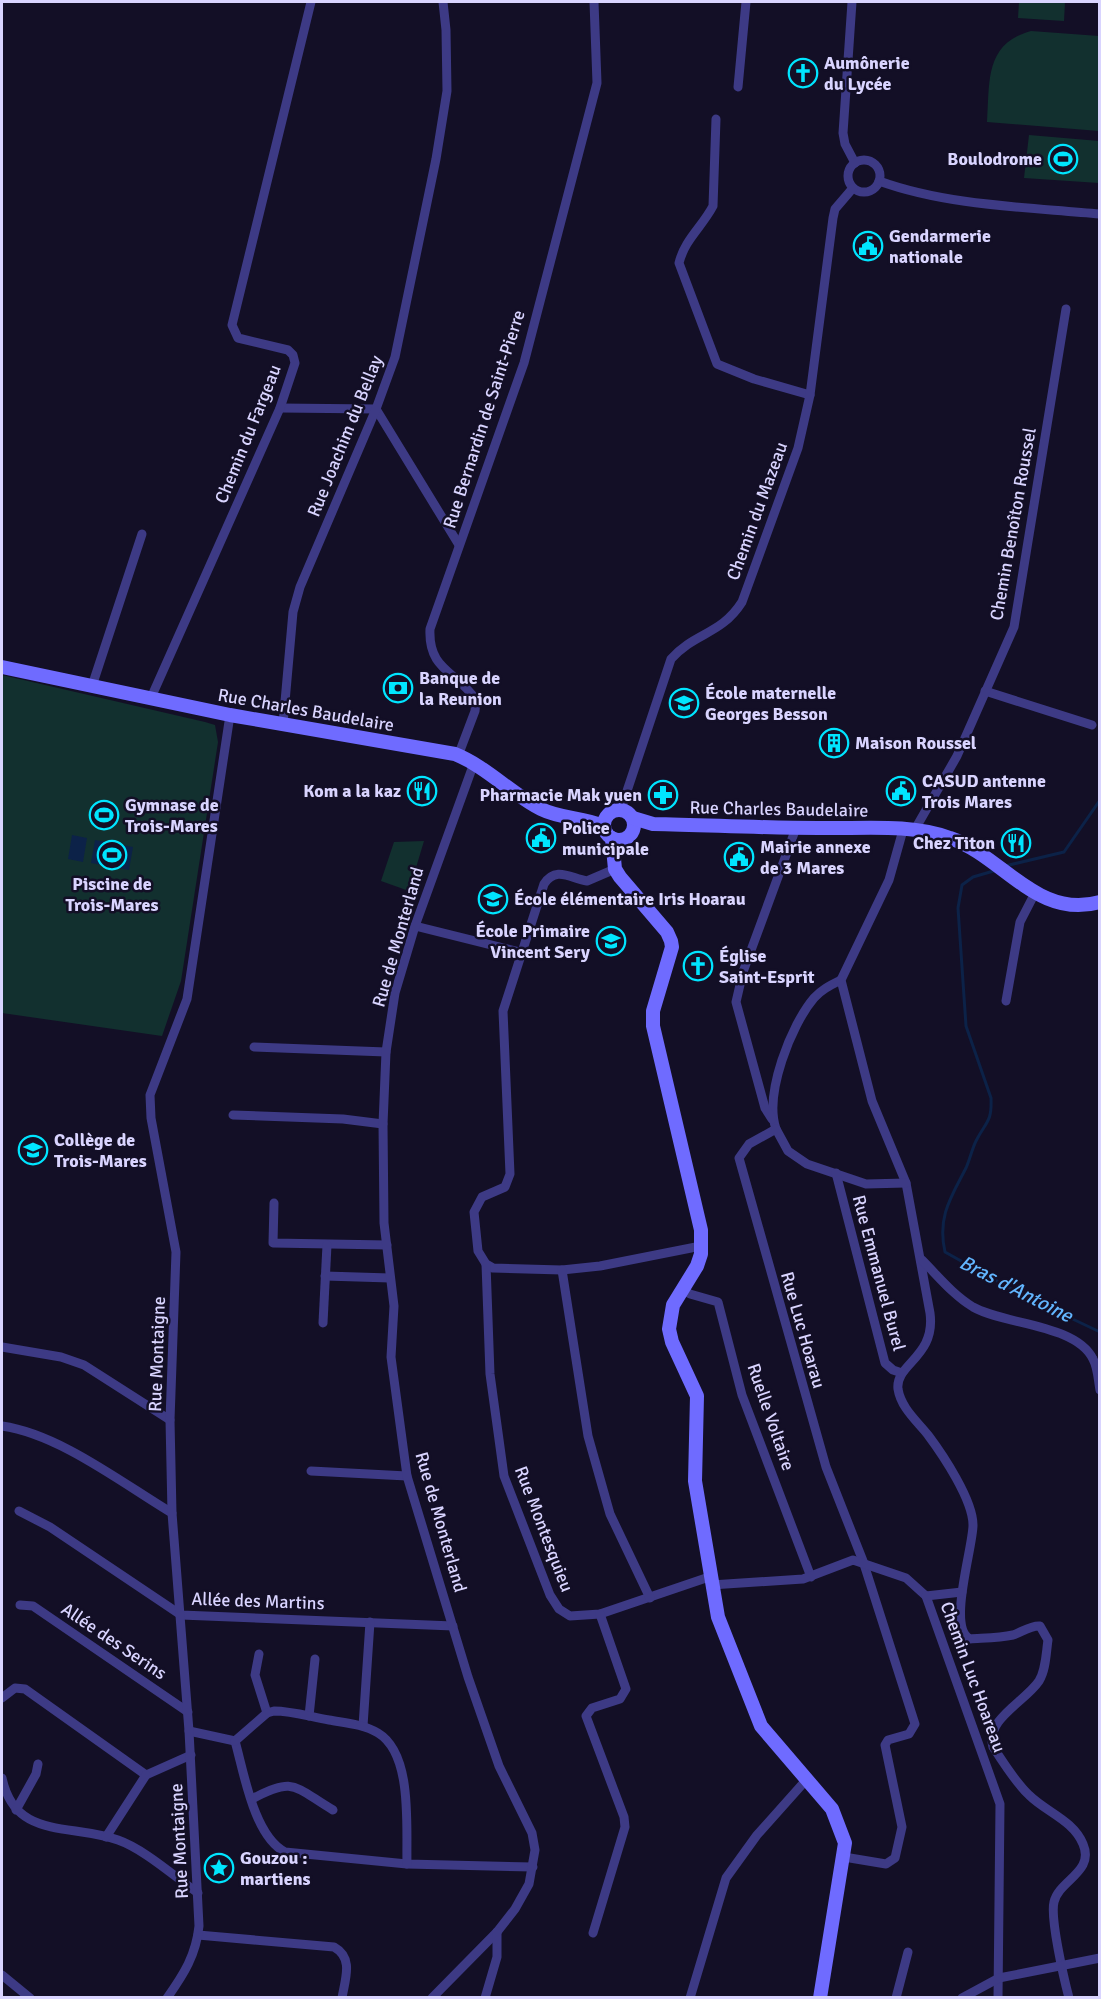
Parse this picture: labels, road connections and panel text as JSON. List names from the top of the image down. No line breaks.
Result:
{"streets":{"main road":["Rue Charles Baudelaire"],"street":["Rue Bernardin de Saint-Pierre","Chemin du Fargeau","Rue Joachim du Bellay","Chemin du Mazeau","Chemin Benoîton Roussel","Rue de Monterland","Rue Emmanuel Burel","Rue Luc Hoarau","Rue Montaigne","Ruelle Voltaire","Rue Montesquieu","Allée des Martins","Allée des Serins","Chemin Luc Hoareau"]},"crossings":[["Rue Bernardin de Saint-Pierre","Rue Charles Baudelaire"],["Chemin du Fargeau","Rue Charles Baudelaire"],["Rue Joachim du Bellay","Rue Charles Baudelaire"],["Chemin du Mazeau","Rue Charles Baudelaire"],["Chemin Benoîton Roussel","Rue Charles Baudelaire"],["Chemin Benoîton Roussel","Rue Emmanuel Burel"],["Rue Charles Baudelaire","Rue de Monterland"],["Rue Charles Baudelaire","Rue Montaigne"],["Rue de Monterland","Allée des Martins"],["Rue Luc Hoarau","Chemin Luc Hoareau"],["Rue Montaigne","Allée des Martins"],["Rue Montaigne","Allée des Serins"]],"water":["Bras d'Antoine"],"places":{"church":["Aumônerie du Lycée","Église Saint-Esprit"],"sports":["Boulodrome","Gymnase de Trois-Mares","Piscine de Trois-Mares"],"public building":["Gendarmerie nationale","CASUD antenne Trois Mares","Police municipale","Mairie annexe de 3 Mares"],"bank":["Banque de la Reunion"],"school or university":["École maternelle Georges Besson","École élémentaire Iris Hoarau","École Primaire Vincent Sery","Collège de Trois-Mares"],"building":["Maison Roussel"],"restaurant":["Kom a la kaz","Chez Titon"],"pharmacy":["Pharmacie Mak yuen"],"place":["Gouzou : martiens"]}}
